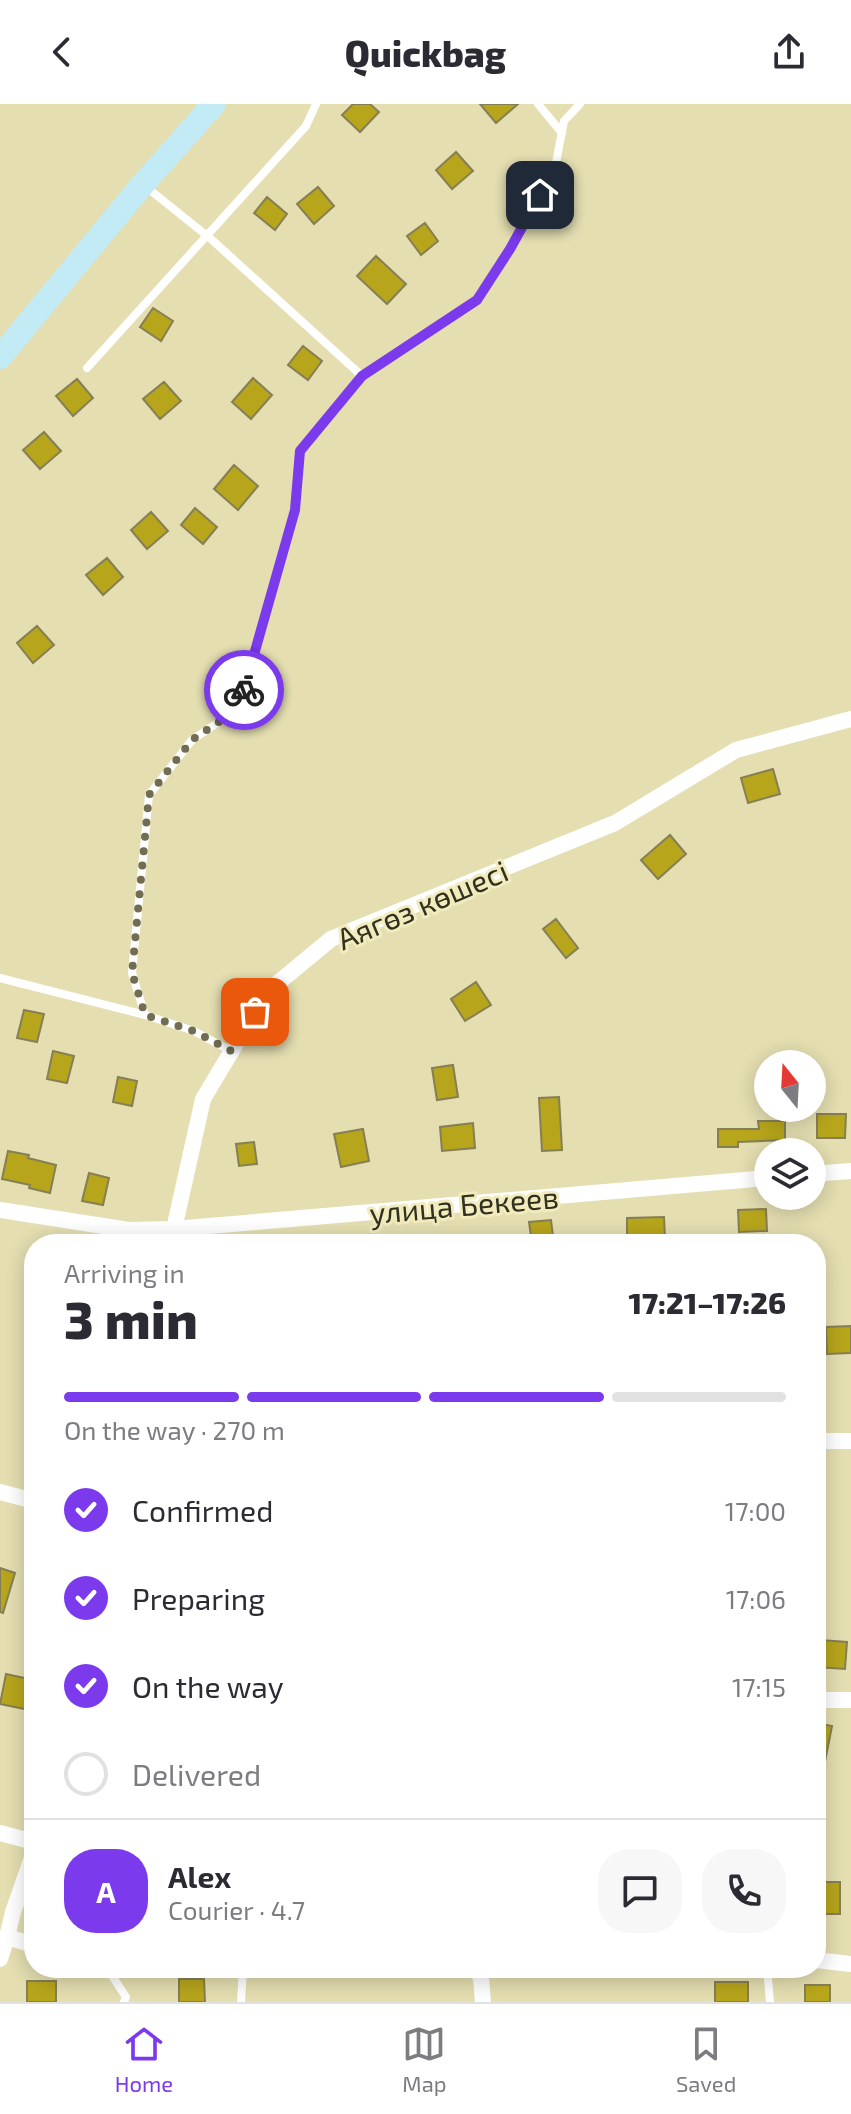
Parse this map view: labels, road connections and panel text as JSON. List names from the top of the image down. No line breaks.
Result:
{"streets":{"street":["Аягөз көшесі","улица Бекеев"]},"north":"top","page":{"header":"Quickbag","heading":["3 min","Arriving in","17:21–17:26"],"panel":["Alex","Courier · 4.7"],"bar":"On the way · 270 m","list":[["Confirmed","17:00"],["Preparing","17:06"],["On the way","17:15"],"Delivered"],"round":"A","tabs":["Home","Map","Saved"]}}
